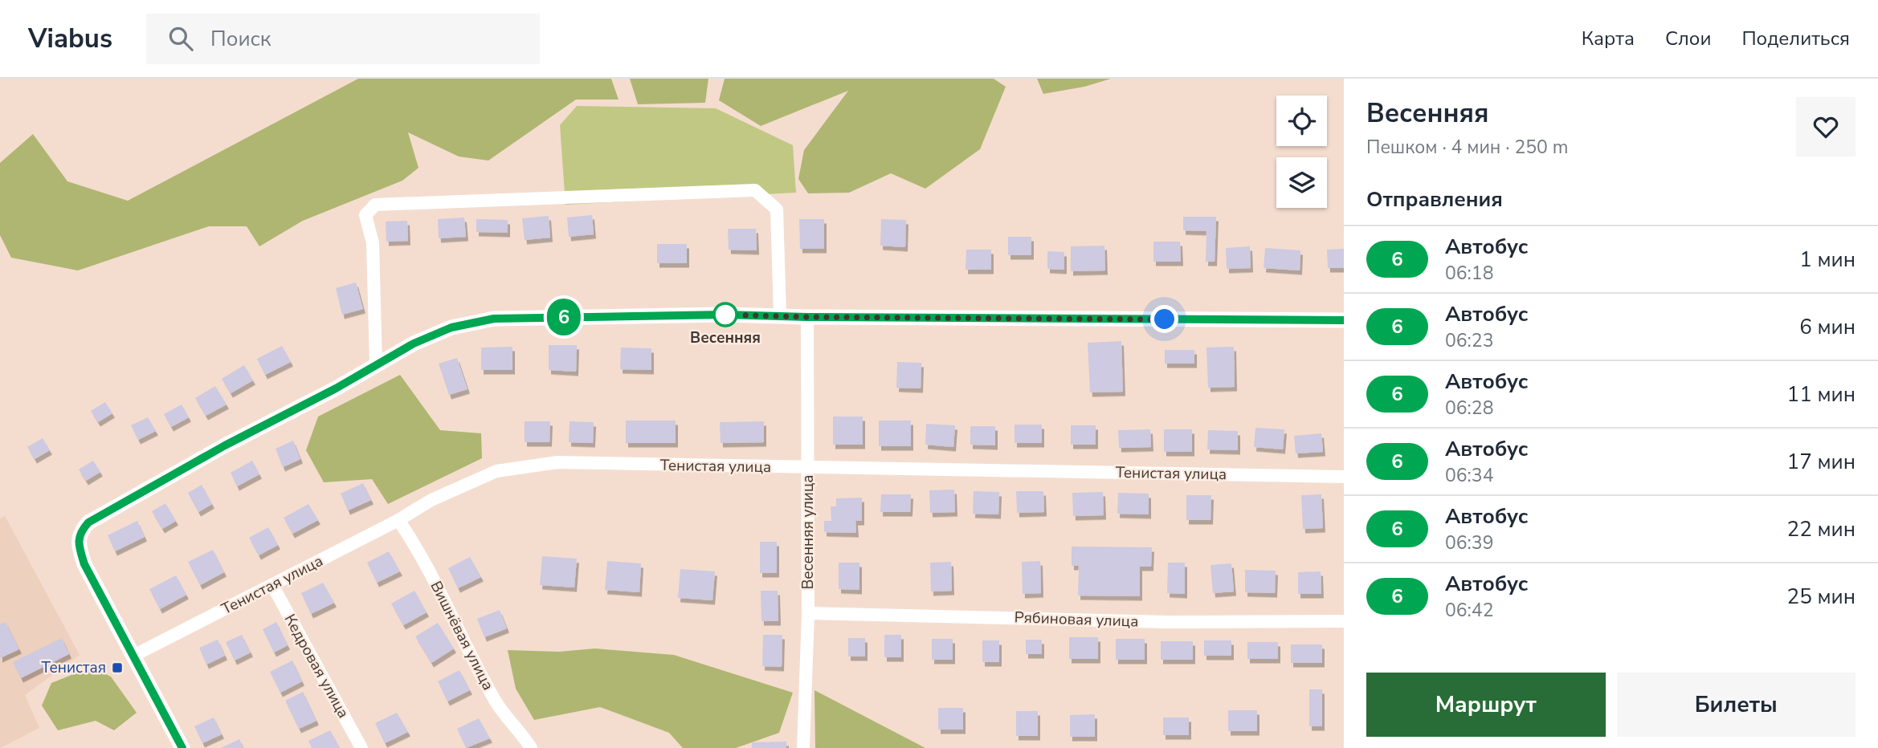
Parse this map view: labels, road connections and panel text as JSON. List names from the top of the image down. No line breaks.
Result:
{"streets":{"street":["Тенистая улица","Весенняя улица","Рябиновая улица","Вишнёвая улица","Кедровая улица"]},"crossings":[["Тенистая улица","Весенняя улица"],["Тенистая улица","Вишнёвая улица"],["Тенистая улица","Кедровая улица"],["Весенняя улица","Рябиновая улица"]],"places":{"other":["Весенняя"],"transit":["Тенистая"]},"lines":["bus line 6"],"page":{"header":"Viabus","search":"Поиск","nav":["Карта","Слои","Поделиться"],"on_map":"6","heading":[["Весенняя","Пешком · 4 мин · 250 m"],"Отправления"],"list":[{"mark":"6","name":"Автобус","note":"06:18","value":"1 мин"},{"mark":"6","name":"Автобус","note":"06:23","value":"6 мин"},{"mark":"6","name":"Автобус","note":"06:28","value":"11 мин"},{"mark":"6","name":"Автобус","note":"06:34","value":"17 мин"},{"mark":"6","name":"Автобус","note":"06:39","value":"22 мин"},{"mark":"6","name":"Автобус","note":"06:42","value":"25 мин"}],"buttons":["Маршрут","Билеты"]}}
